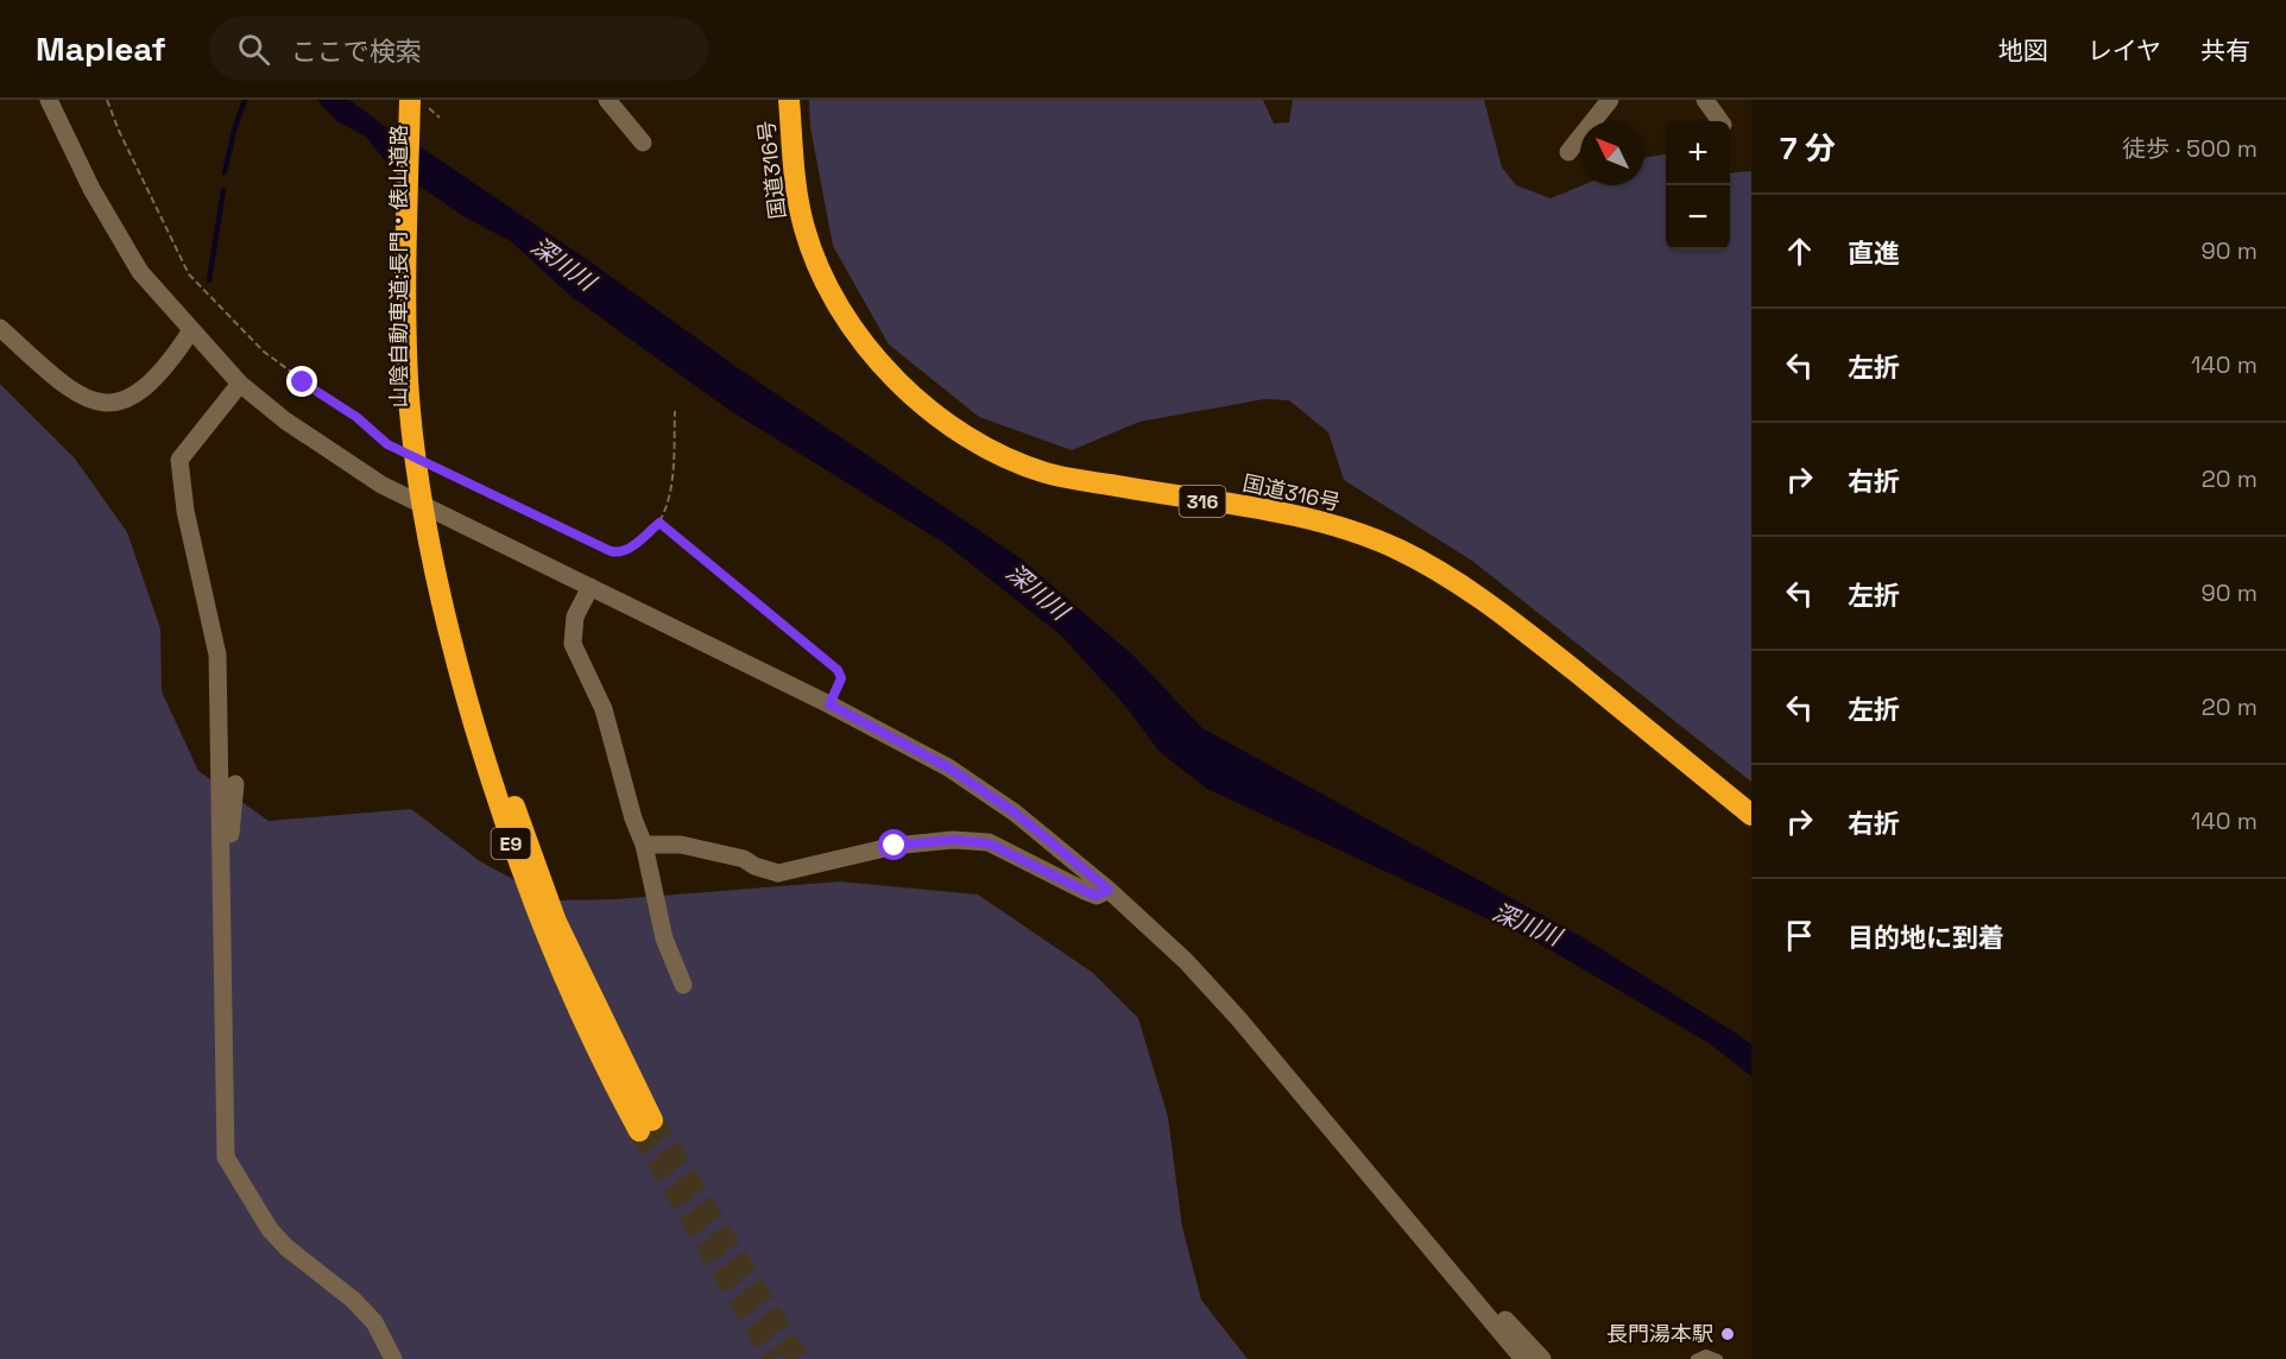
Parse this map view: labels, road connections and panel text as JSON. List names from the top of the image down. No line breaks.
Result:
{"streets":{"highway":["国道316号","山陰自動車道;長門・俵山道路","316","E9"]},"water":["深川川"],"places":["長門湯本駅"],"north":"top left","page":{"header":"Mapleaf","search":"ここで検索","nav":["地図","レイヤ","共有"],"heading":["7 分","徒歩 · 500 m"],"map_buttons":["+","−"],"list":[["直進","90 m"],["左折","140 m"],["右折","20 m"],["左折","90 m"],["左折","20 m"],["右折","140 m"],"目的地に到着"]}}
